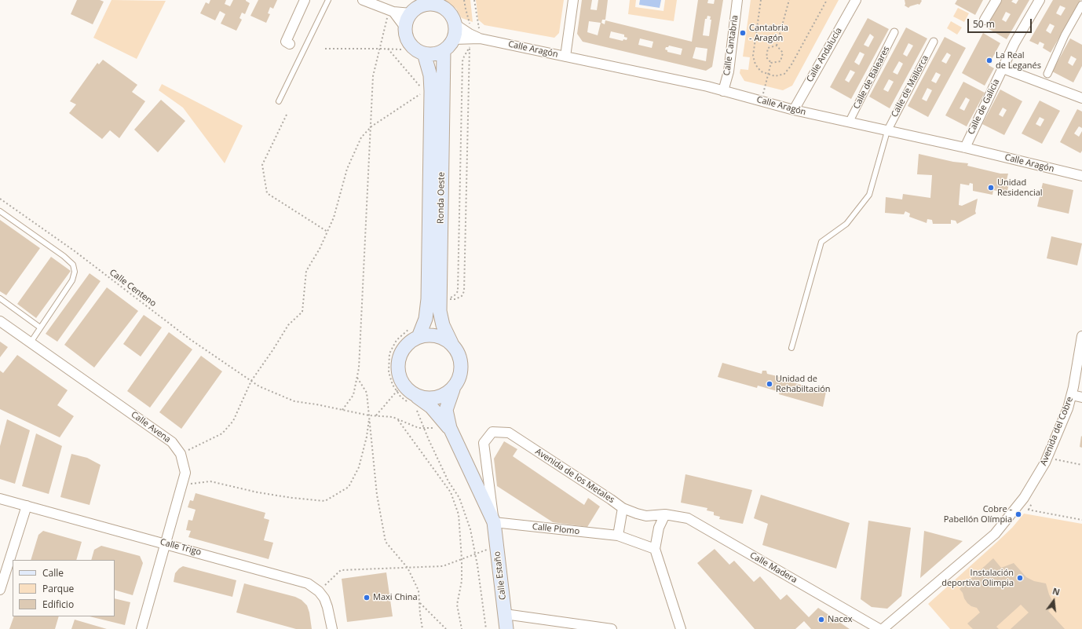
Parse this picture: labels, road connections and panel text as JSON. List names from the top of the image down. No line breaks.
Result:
{"streets":{"main road":["Ronda Oeste","Calle Estaño"],"street":["Calle Cantabria","Calle Aragón","Calle Andalucía","Calle de Baleares","Calle de Mallorca","Calle de Galicia","Calle Avena","Avenida del Cobre","Avenida de los Metales","Calle Plomo","Calle Trigo","Calle Madera"],"path":["Calle Centeno"]},"crossings":[["Calle Cantabria","Calle Aragón"],["Calle Aragón","Calle Andalucía"],["Calle Aragón","Calle de Baleares"],["Calle Aragón","Calle de Mallorca"],["Calle Aragón","Calle de Galicia"],["Calle Aragón","Ronda Oeste"],["Ronda Oeste","Calle Estaño"],["Calle Centeno","Calle Estaño"],["Calle Avena","Calle Trigo"],["Avenida de los Metales","Calle Plomo"],["Avenida de los Metales","Calle Madera"],["Avenida de los Metales","Calle Estaño"],["Calle Plomo","Calle Estaño"]],"places":["Cantabria - Aragón","La Real de Leganés","Unidad Residencial","Unidad de Rehabiltación","Cobre - Pabellón Olímpia","Instalación deportiva Olimpia","Maxi China","Nacex"],"legend":["Calle","Parque","Edificio"],"scale_bar":"50 m","north":"top"}
